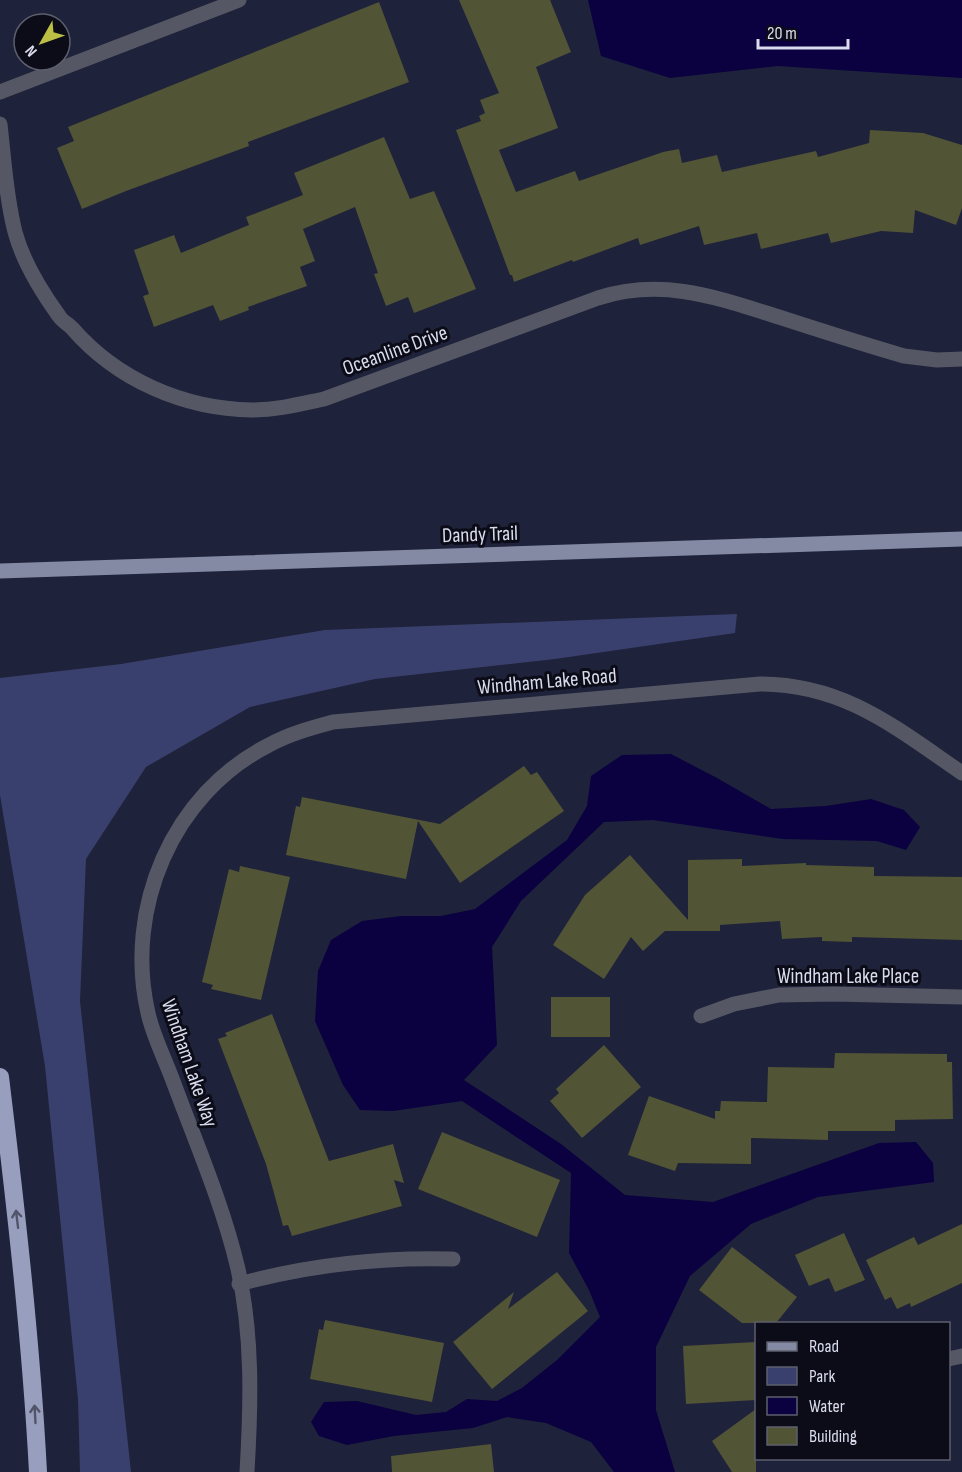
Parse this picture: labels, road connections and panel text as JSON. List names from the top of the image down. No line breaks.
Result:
{"streets":{"main road":["Dandy Trail"],"street":["Oceanline Drive","Windham Lake Road","Windham Lake Place","Windham Lake Way"]},"crossings":[["Windham Lake Road","Windham Lake Way"]],"legend":["Road","Park","Water","Building"],"scale_bar":"20 m","north":"bottom left"}
